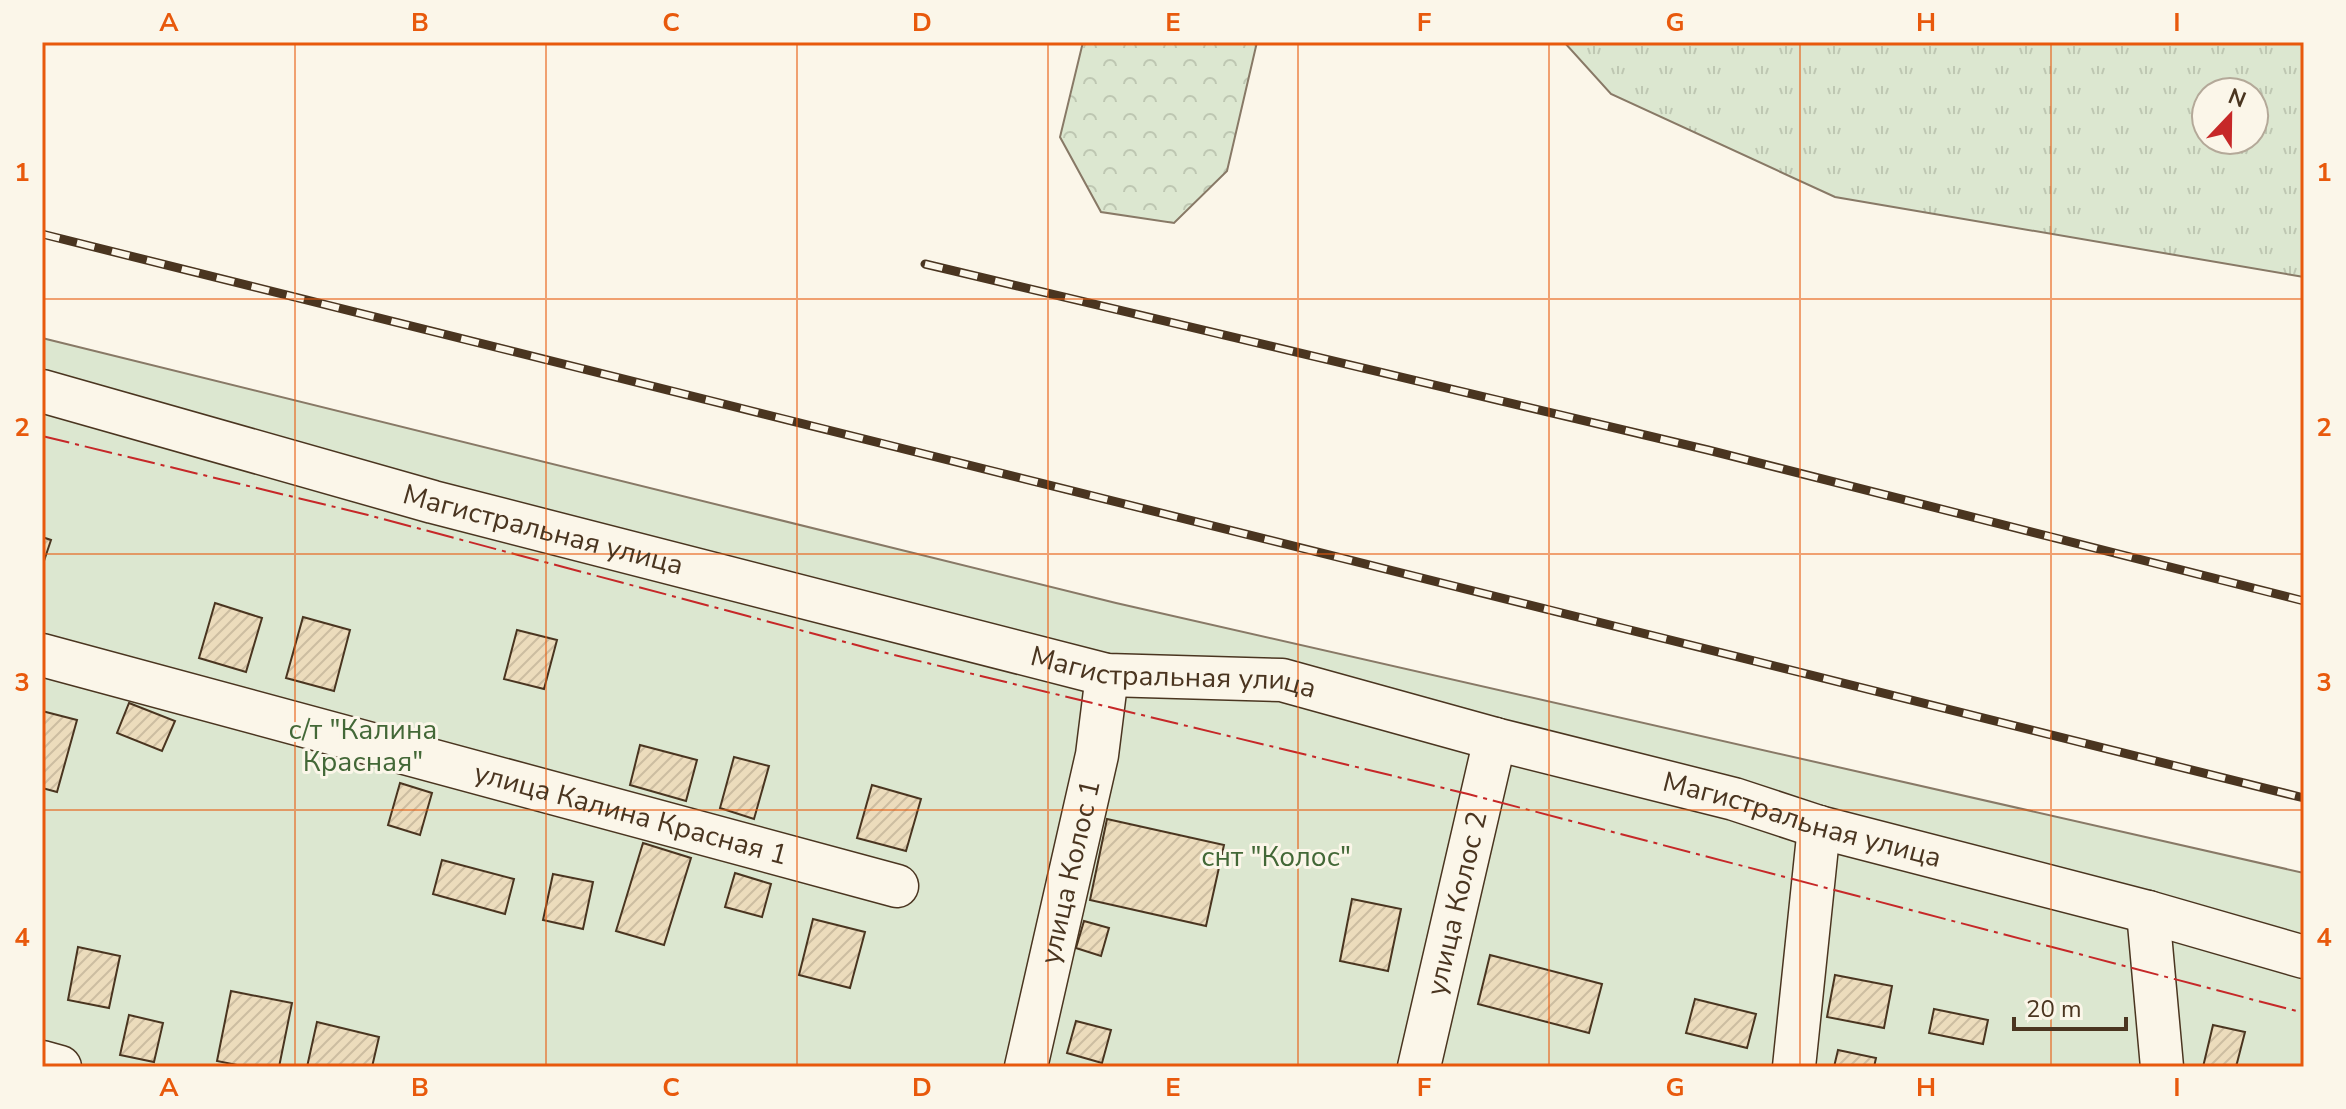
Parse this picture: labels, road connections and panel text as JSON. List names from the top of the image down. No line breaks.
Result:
{"streets":{"street":["Магистральная улица","улица Калина Красная 1","улица Колос 1","улица Колос 2"]},"crossings":[["Магистральная улица","улица Колос 1"],["Магистральная улица","улица Колос 2"]],"parks":["с/т \"Калина Красная\"","снт \"Колос\""],"scale_bar":"20 m","north":"top","grid":{"columns":["A","B","C","D","E","F","G","H","I"],"rows":["1","2","3","4"]}}
